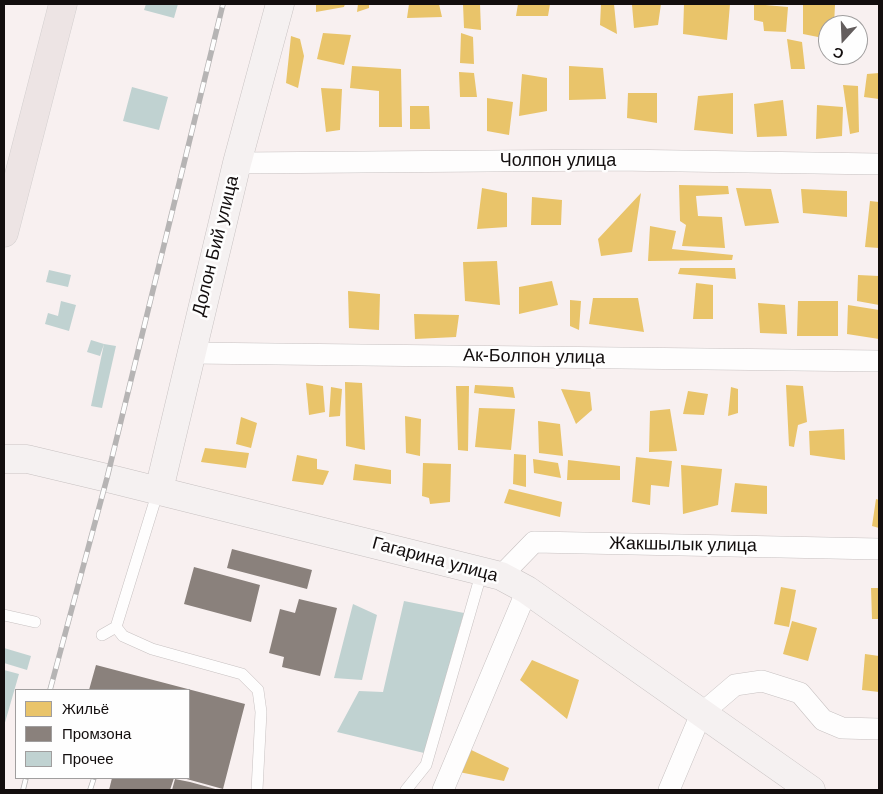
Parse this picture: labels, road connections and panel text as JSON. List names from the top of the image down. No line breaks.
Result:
{"streets":{"main road":["Долон Бий улица","Гагарина улица"],"street":["Чолпон улица","Ак-Болпон улица","Жакшылык улица"]},"crossings":[["Чолпон улица","Долон Бий улица"],["Долон Бий улица","Ак-Болпон улица"],["Долон Бий улица","Гагарина улица"],["Жакшылык улица","Гагарина улица"]],"legend":["Жильё","Промзона","Прочее"],"north":"bottom"}
